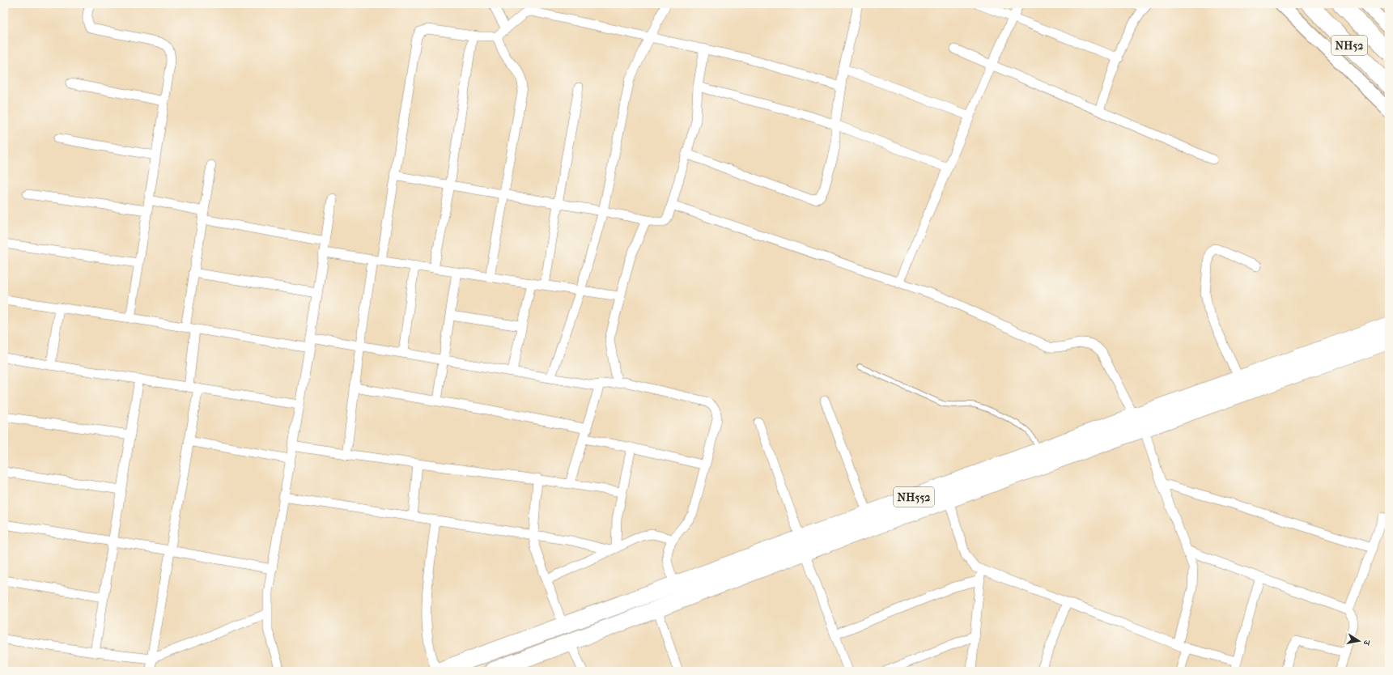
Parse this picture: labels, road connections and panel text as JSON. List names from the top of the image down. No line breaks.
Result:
{"streets":{"highway":["NH52","NH552"]},"north":"right"}
